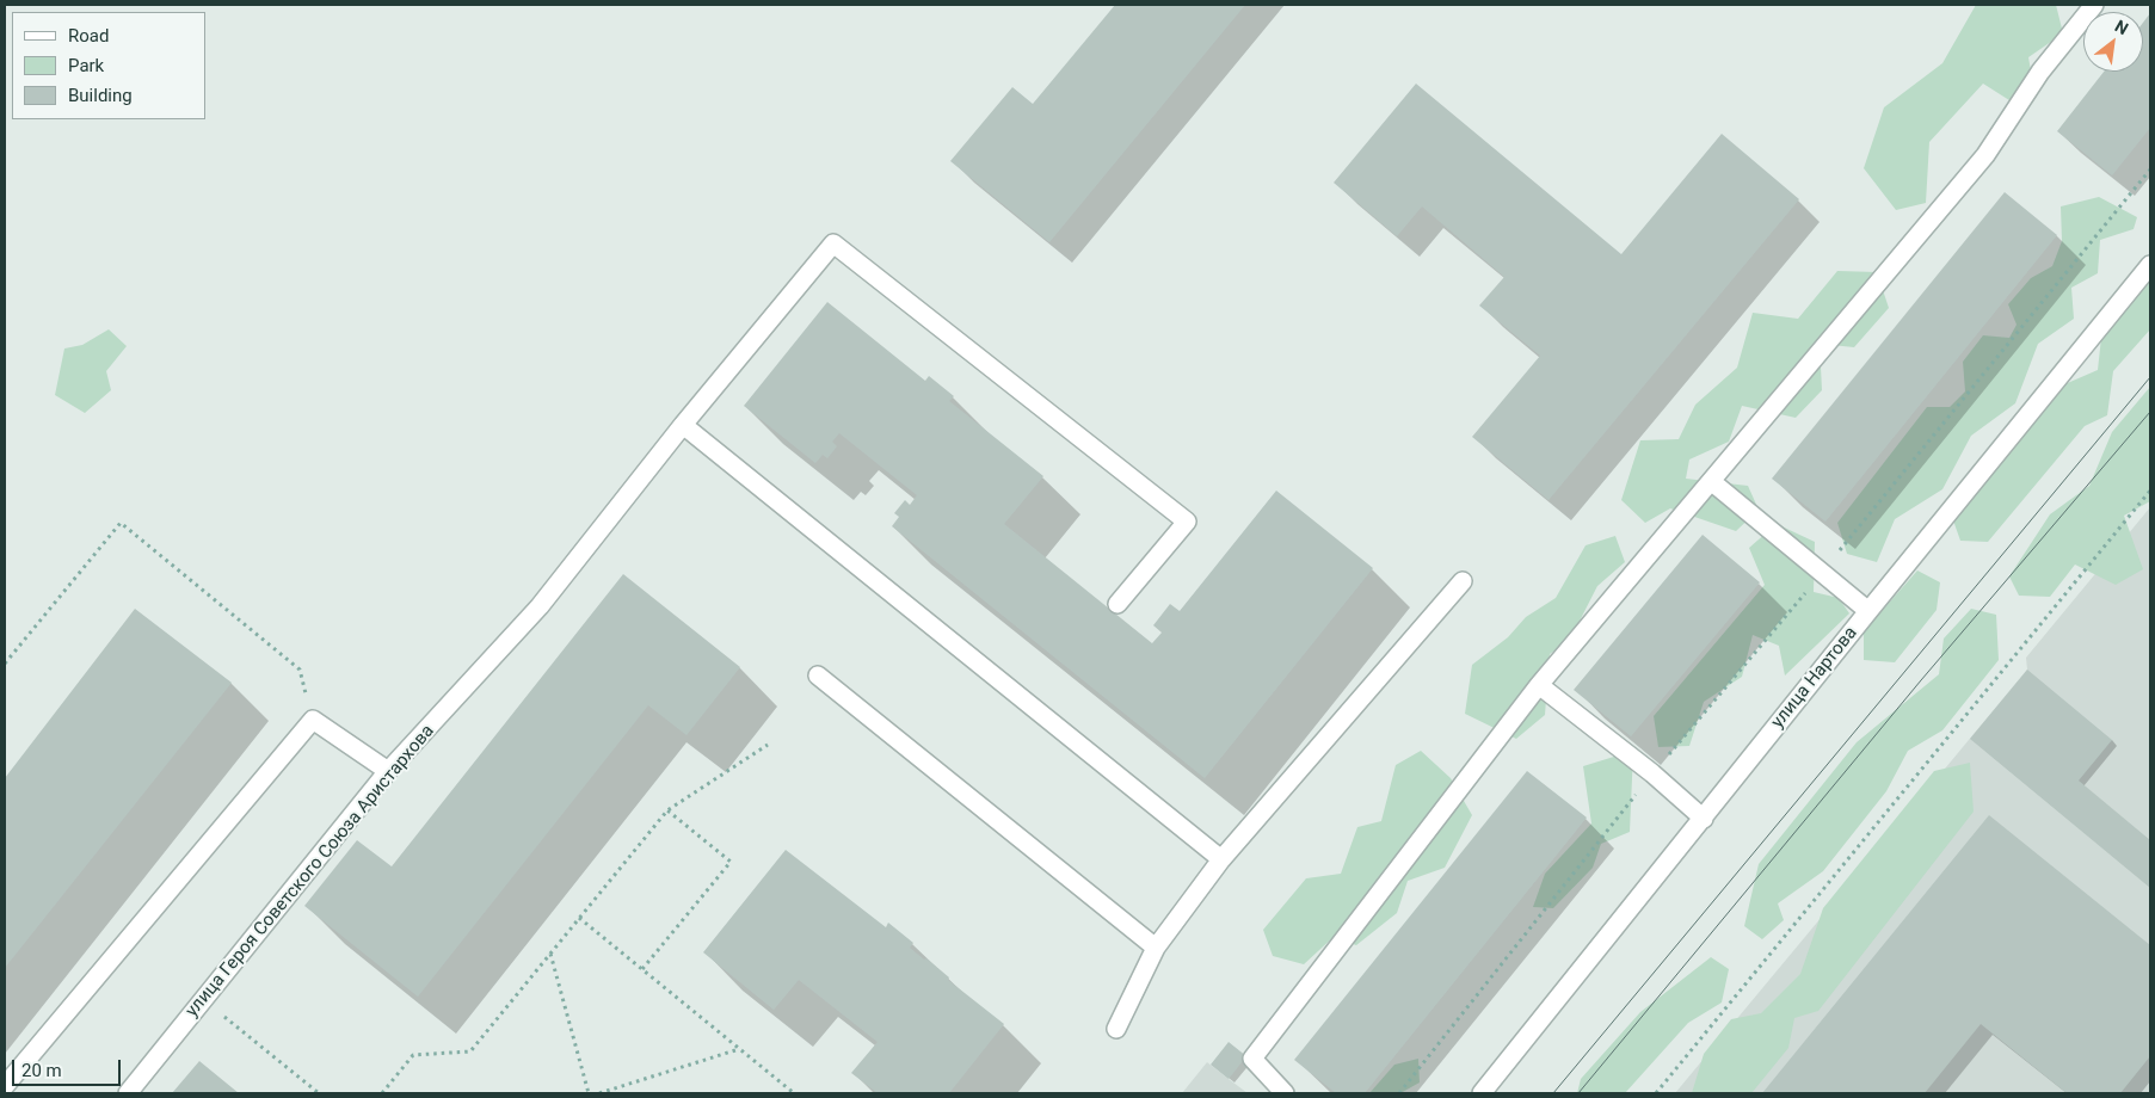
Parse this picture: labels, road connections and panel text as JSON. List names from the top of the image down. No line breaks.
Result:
{"streets":{"street":["улица Нартова","улица Героя Советского Союза Аристархова"]},"legend":["Road","Park","Building"],"scale_bar":"20 m","north":"top right"}
